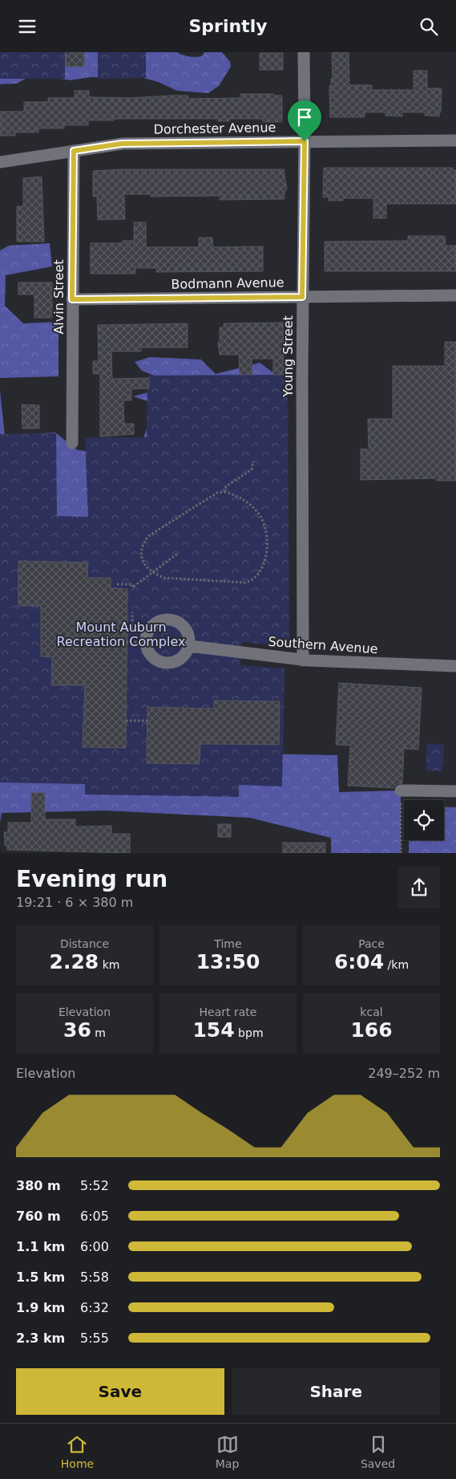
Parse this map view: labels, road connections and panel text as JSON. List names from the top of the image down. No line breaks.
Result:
{"streets":{"street":["Dorchester Avenue","Bodmann Avenue","Alvin Street","Young Street","Southern Avenue"]},"crossings":[["Dorchester Avenue","Alvin Street"],["Dorchester Avenue","Young Street"],["Bodmann Avenue","Alvin Street"],["Bodmann Avenue","Young Street"],["Young Street","Southern Avenue"]],"parks":["Mount Auburn Recreation Complex"],"page":{"header":"Sprintly","heading":["Evening run","19:21 · 6 × 380 m"],"stats":[["Distance","2.28 km"],["Time","13:50"],["Pace","6:04 /km"],["Elevation","36 m"],["Heart rate","154 bpm"],["kcal","166"]],"chart":["Elevation","249–252 m"],"list":[{"name":"380 m","note":"5:52"},{"name":"760 m","note":"6:05"},{"name":"1.1 km","note":"6:00"},{"name":"1.5 km","note":"5:58"},{"name":"1.9 km","note":"6:32"},{"name":"2.3 km","note":"5:55"}],"buttons":["Save","Share"],"tabs":["Home","Map","Saved"]}}
